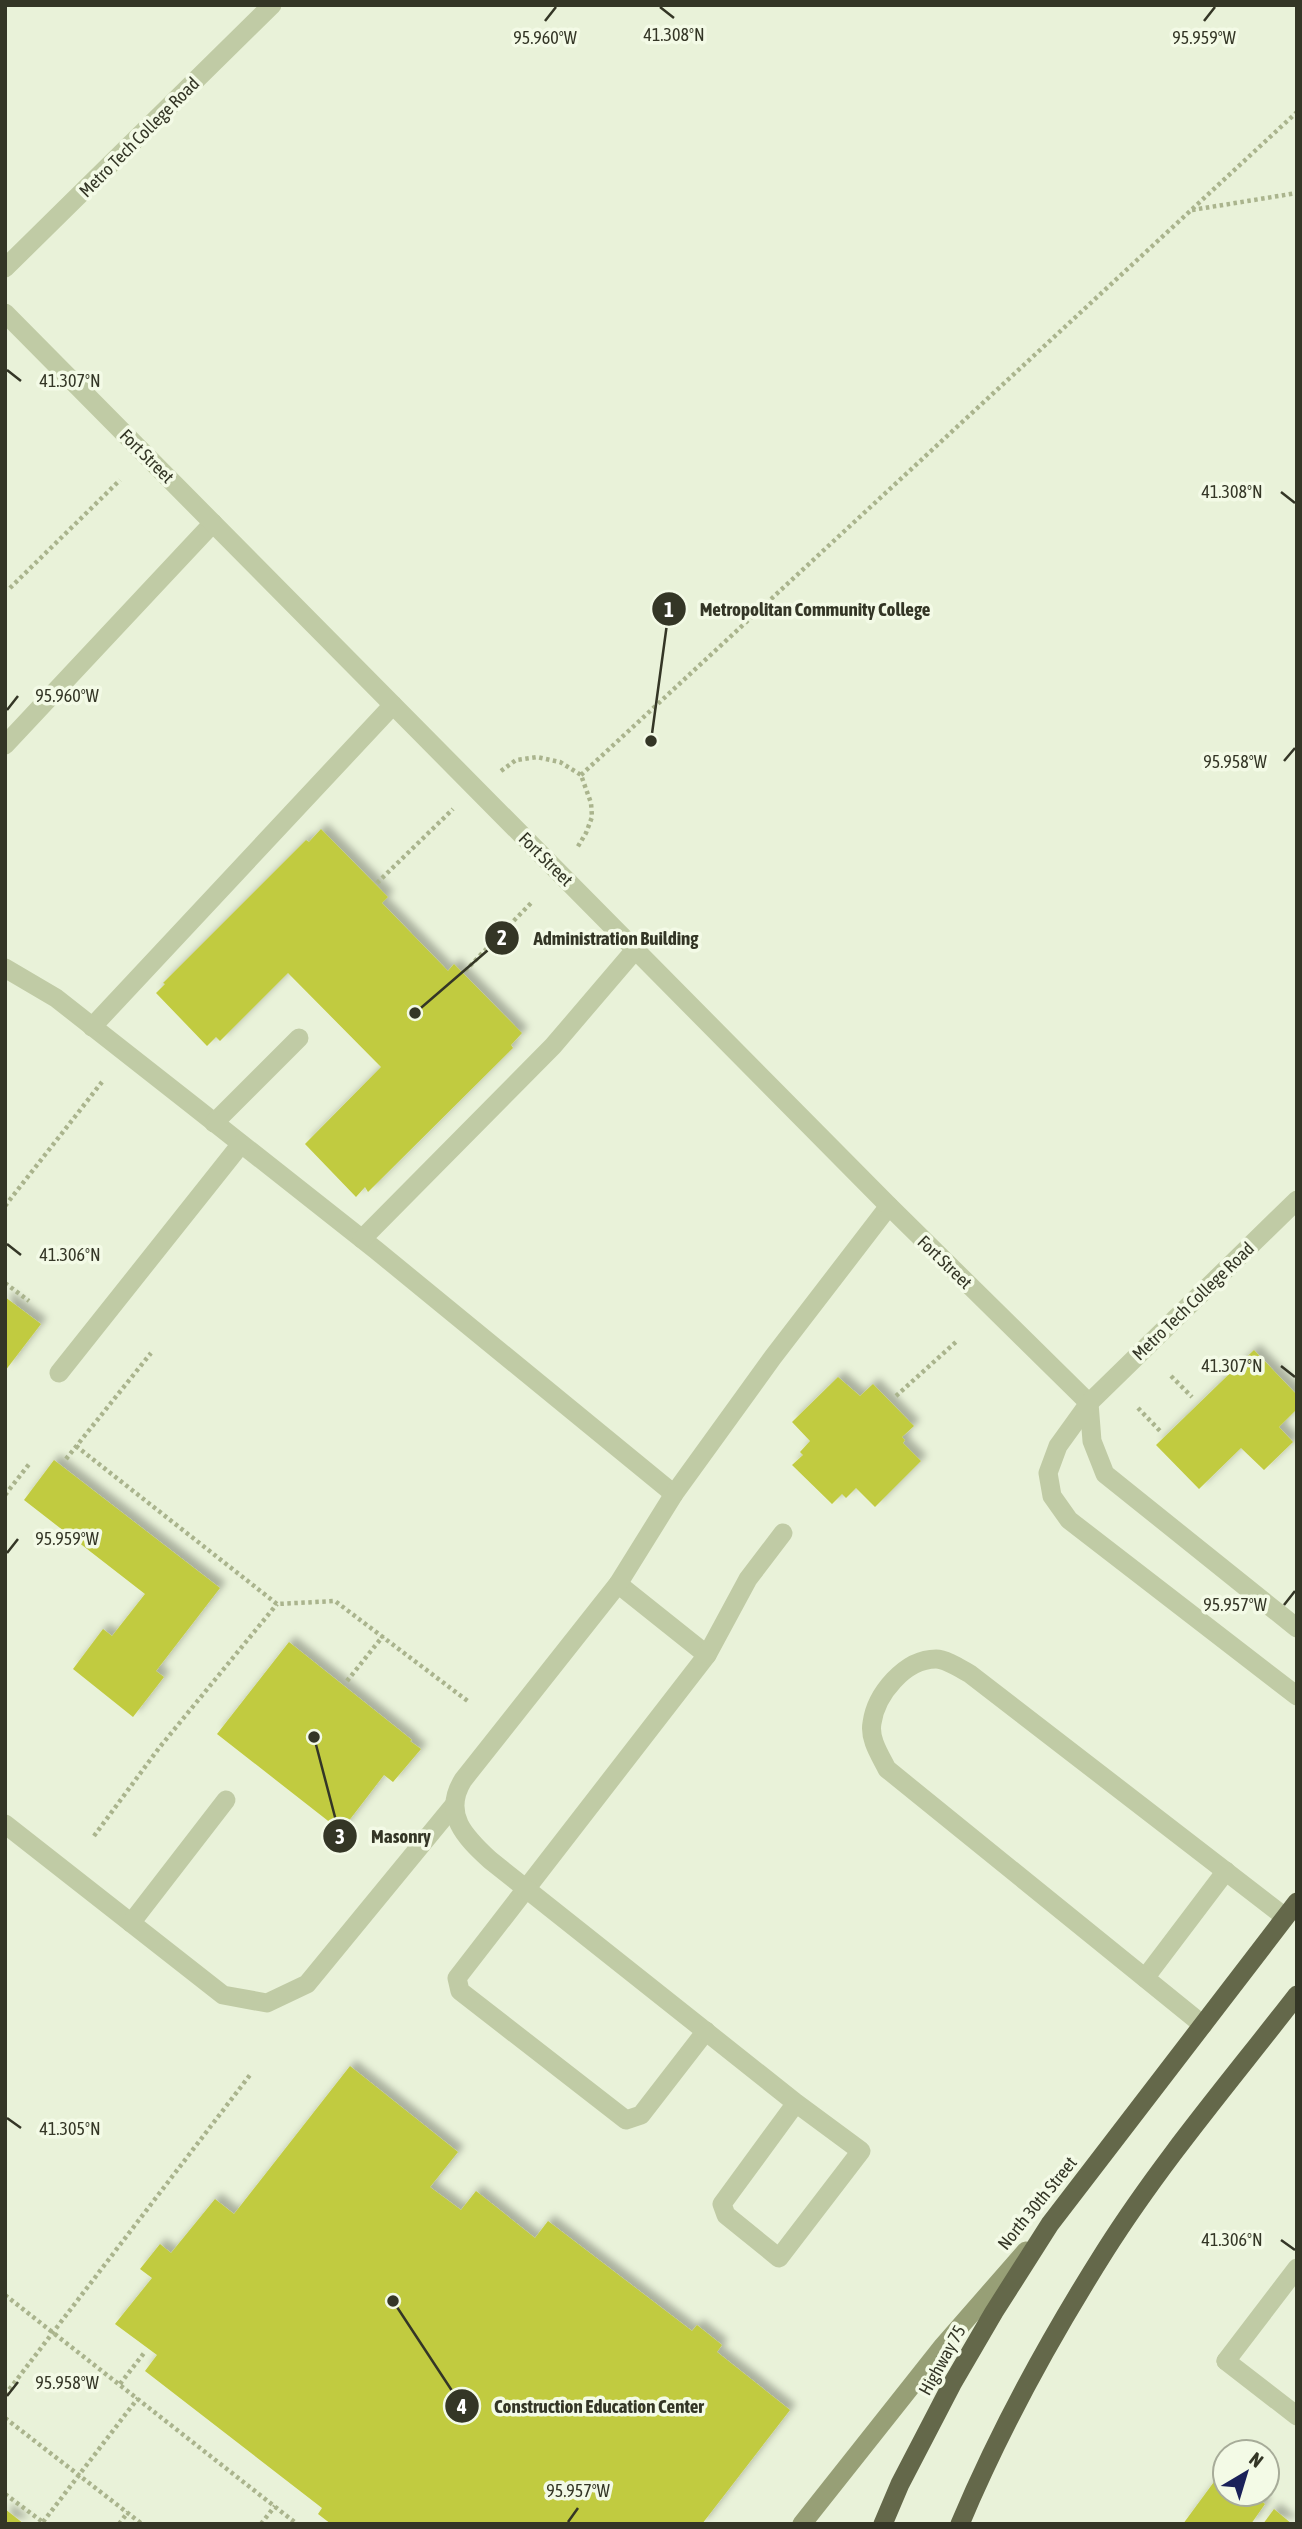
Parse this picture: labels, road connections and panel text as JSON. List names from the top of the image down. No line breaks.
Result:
{"streets":{"highway":["North 30th Street","Highway 75"],"street":["Metro Tech College Road","Fort Street"]},"crossings":[["Metro Tech College Road","Fort Street"],["North 30th Street","Highway 75"]],"places":["Metropolitan Community College","Administration Building","Masonry","Construction Education Center"],"north":"top right","coordinates":["41.308°N","95.960°W","95.959°W","41.307°N","95.958°W","41.306°N","95.957°W","41.305°N"]}
